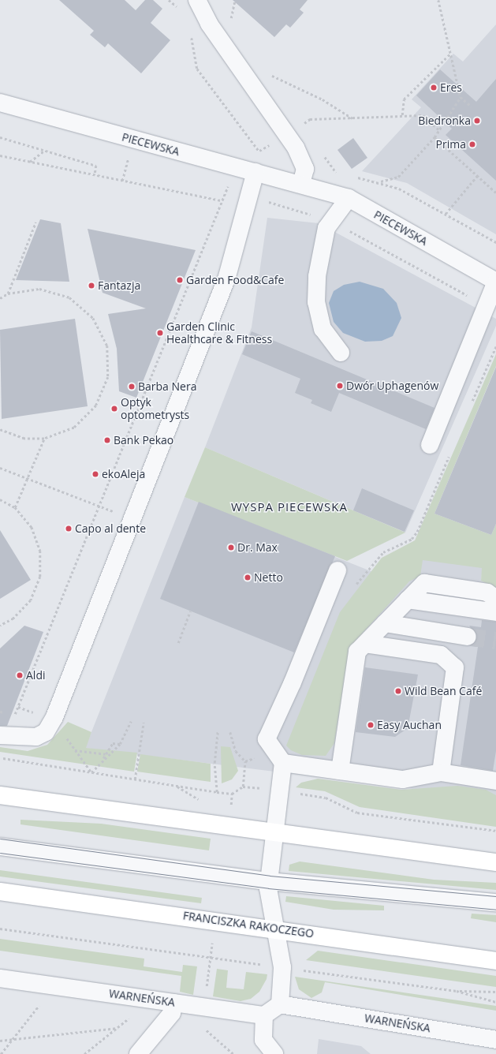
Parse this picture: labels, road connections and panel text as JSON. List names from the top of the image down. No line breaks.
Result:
{"streets":{"main road":["FRANCISZKA RAKOCZEGO"],"street":["PIECEWSKA","WARNEŃSKA"]},"districts":["WYSPA PIECEWSKA"],"places":["Eres","Biedronka","Prima","Garden Food&Cafe","Fantazja","Garden Clinic Healthcare & Fitness","Dwór Uphagenów","Barba Nera","Optyk optometrysts","Bank Pekao","ekoAleja","Capo al dente","Dr. Max","Netto","Aldi","Wild Bean Café","Easy Auchan"]}
